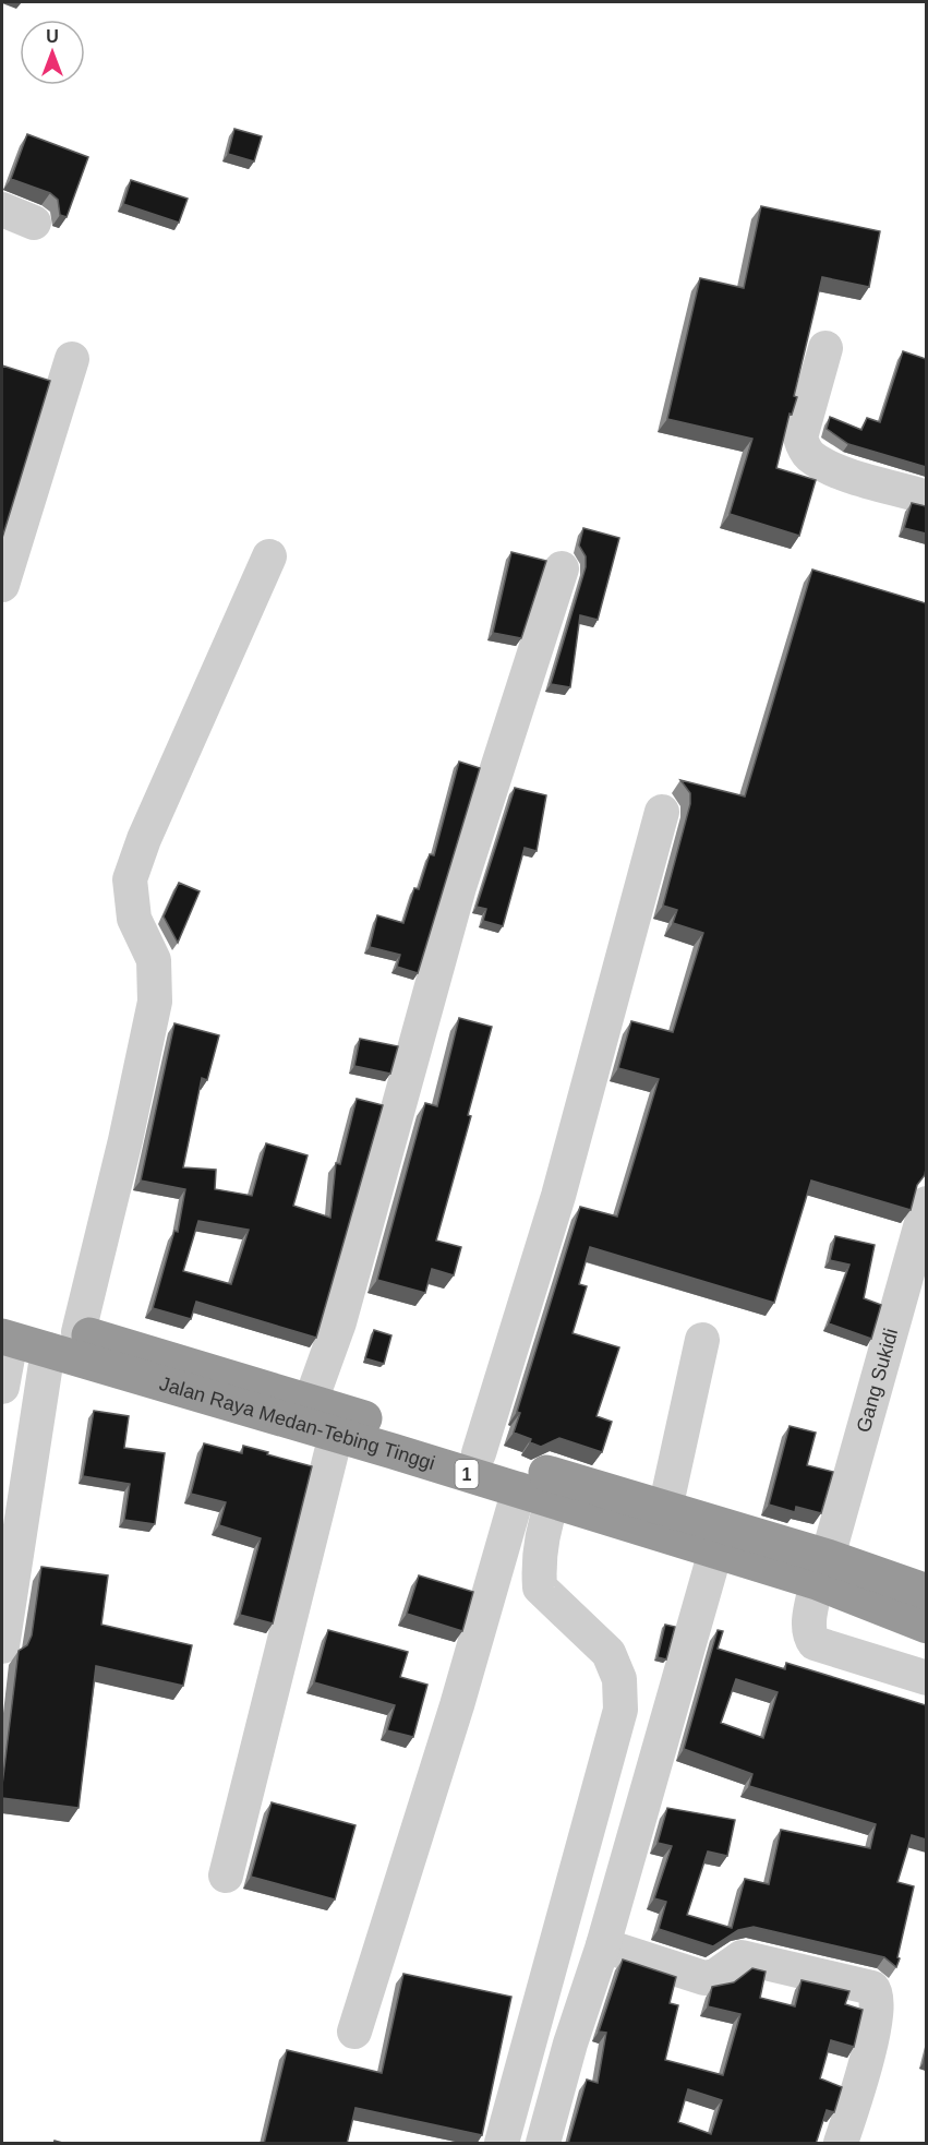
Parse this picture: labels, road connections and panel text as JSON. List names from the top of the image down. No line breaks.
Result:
{"streets":{"highway":["Jalan Raya Medan-Tebing Tinggi","1"],"street":["Gang Sukidi"]},"crossings":[["Gang Sukidi","Jalan Raya Medan-Tebing Tinggi"]],"north":"top"}
